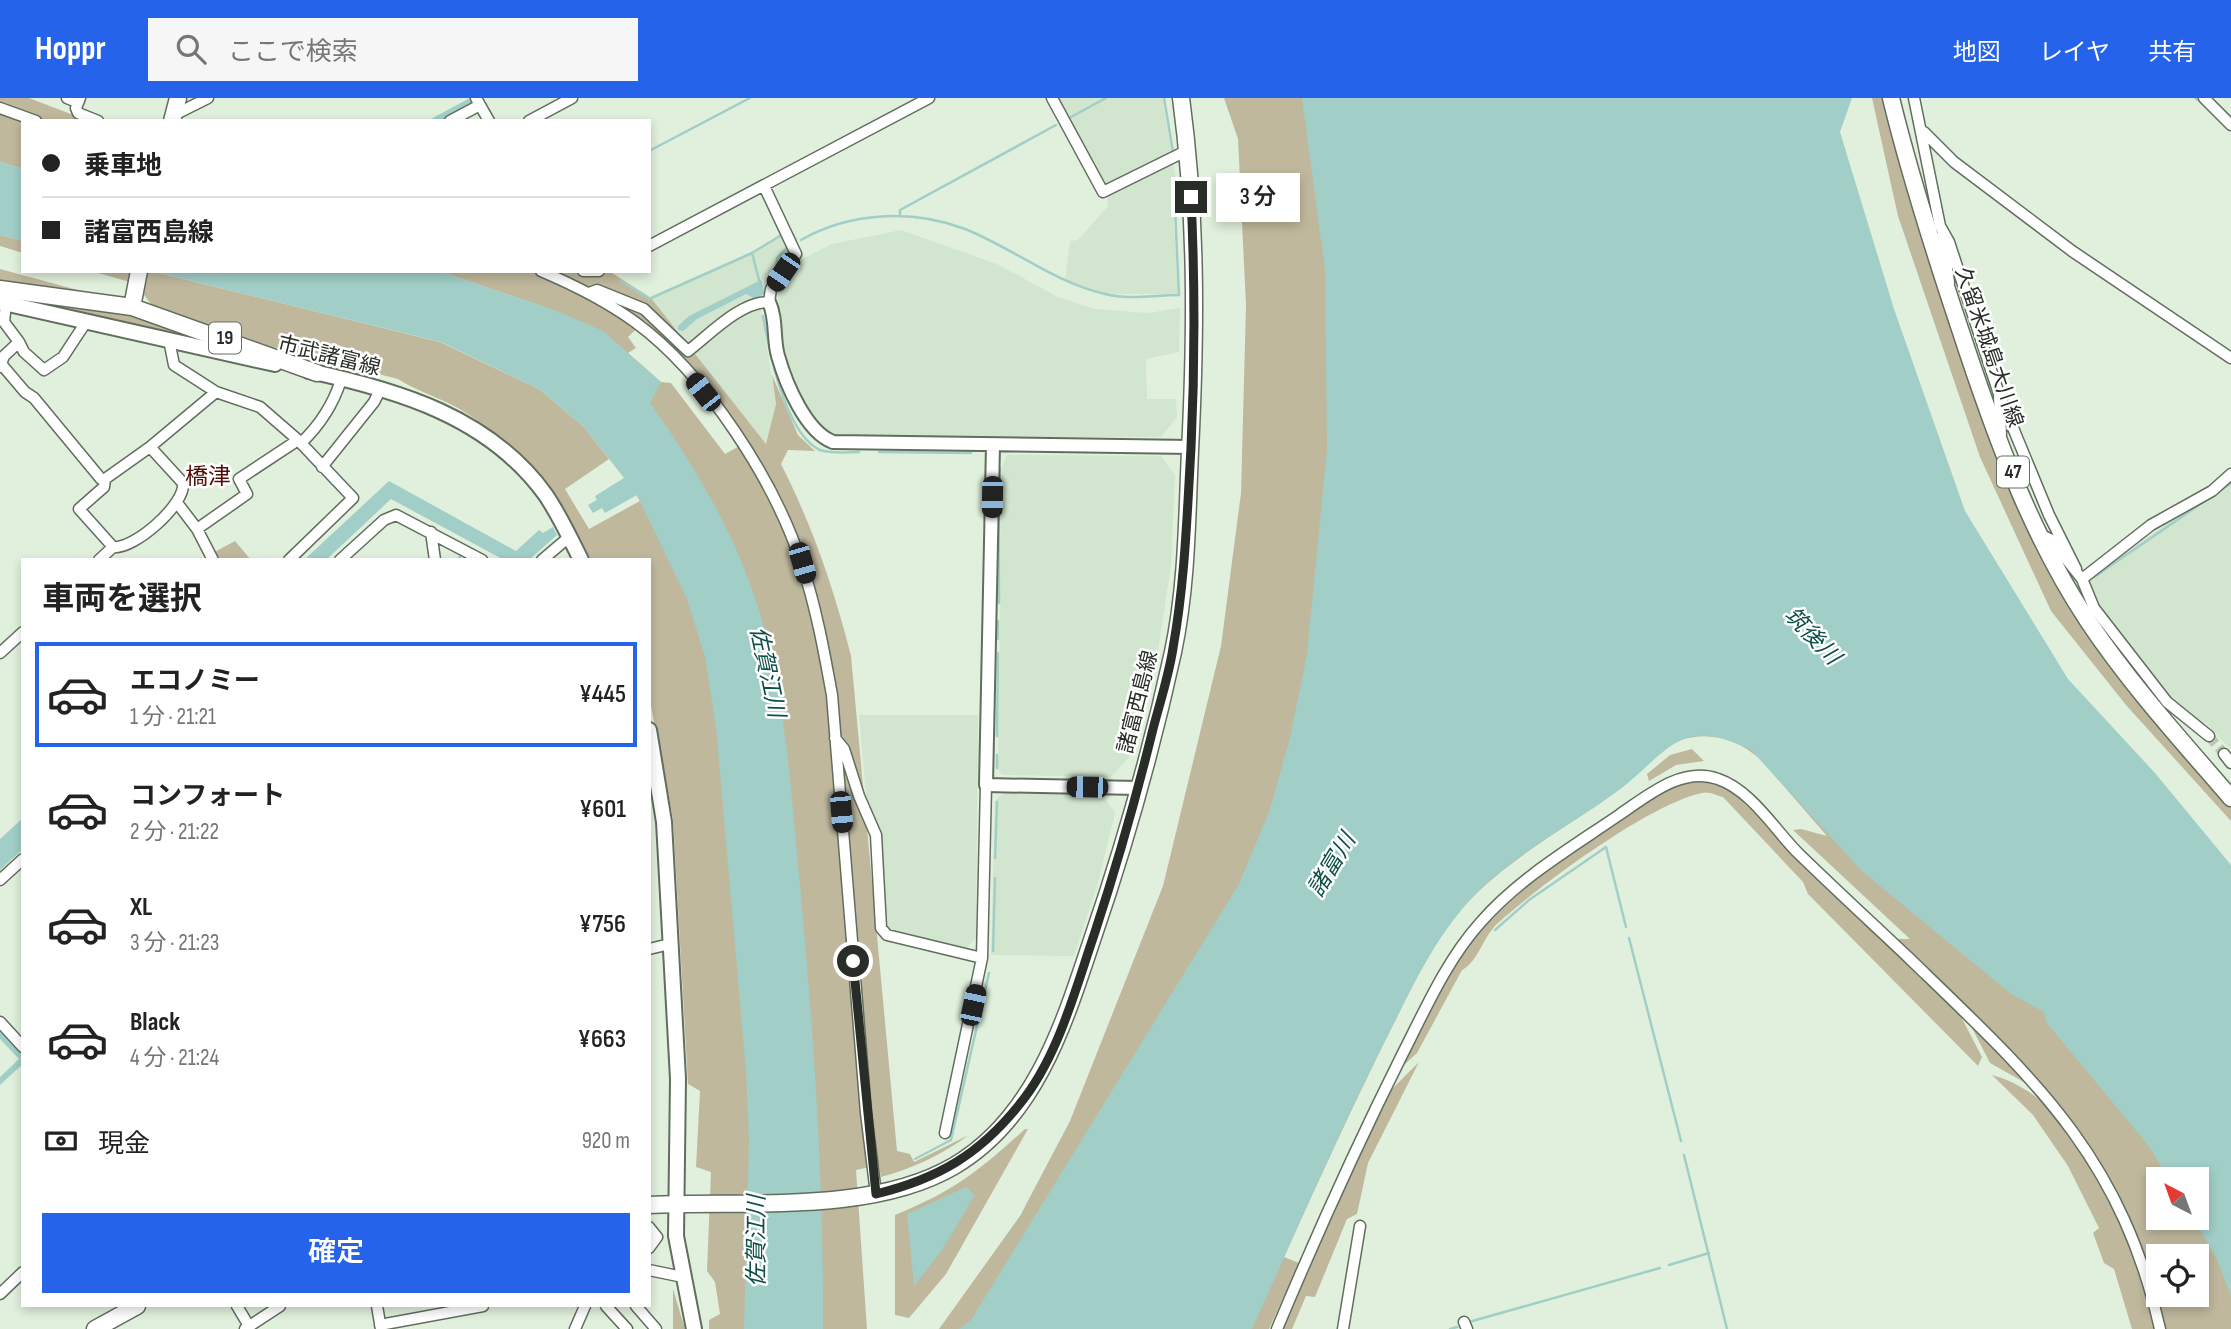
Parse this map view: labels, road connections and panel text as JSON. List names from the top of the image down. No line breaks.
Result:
{"streets":{"main road":["19","久留米城島大川線","市武諸富線","47","諸富西島線"]},"crossings":[["19","市武諸富線"]],"districts":["橋津"],"water":["筑後川","佐賀江川","諸富川"],"north":"top left","page":{"header":"Hoppr","search":"ここで検索","nav":["地図","レイヤ","共有"],"banner":["乗車地","諸富西島線"],"bubble":"3 分","heading":"車両を選択","list":[{"name":"エコノミー","note":"1 分 · 21:21","value":"¥445"},{"name":"コンフォート","note":"2 分 · 21:22","value":"¥601"},{"name":"XL","note":"3 分 · 21:23","value":"¥756"},{"name":"Black","note":"4 分 · 21:24","value":"¥663"}],"pay":["現金","920 m"],"buttons":"確定"}}
